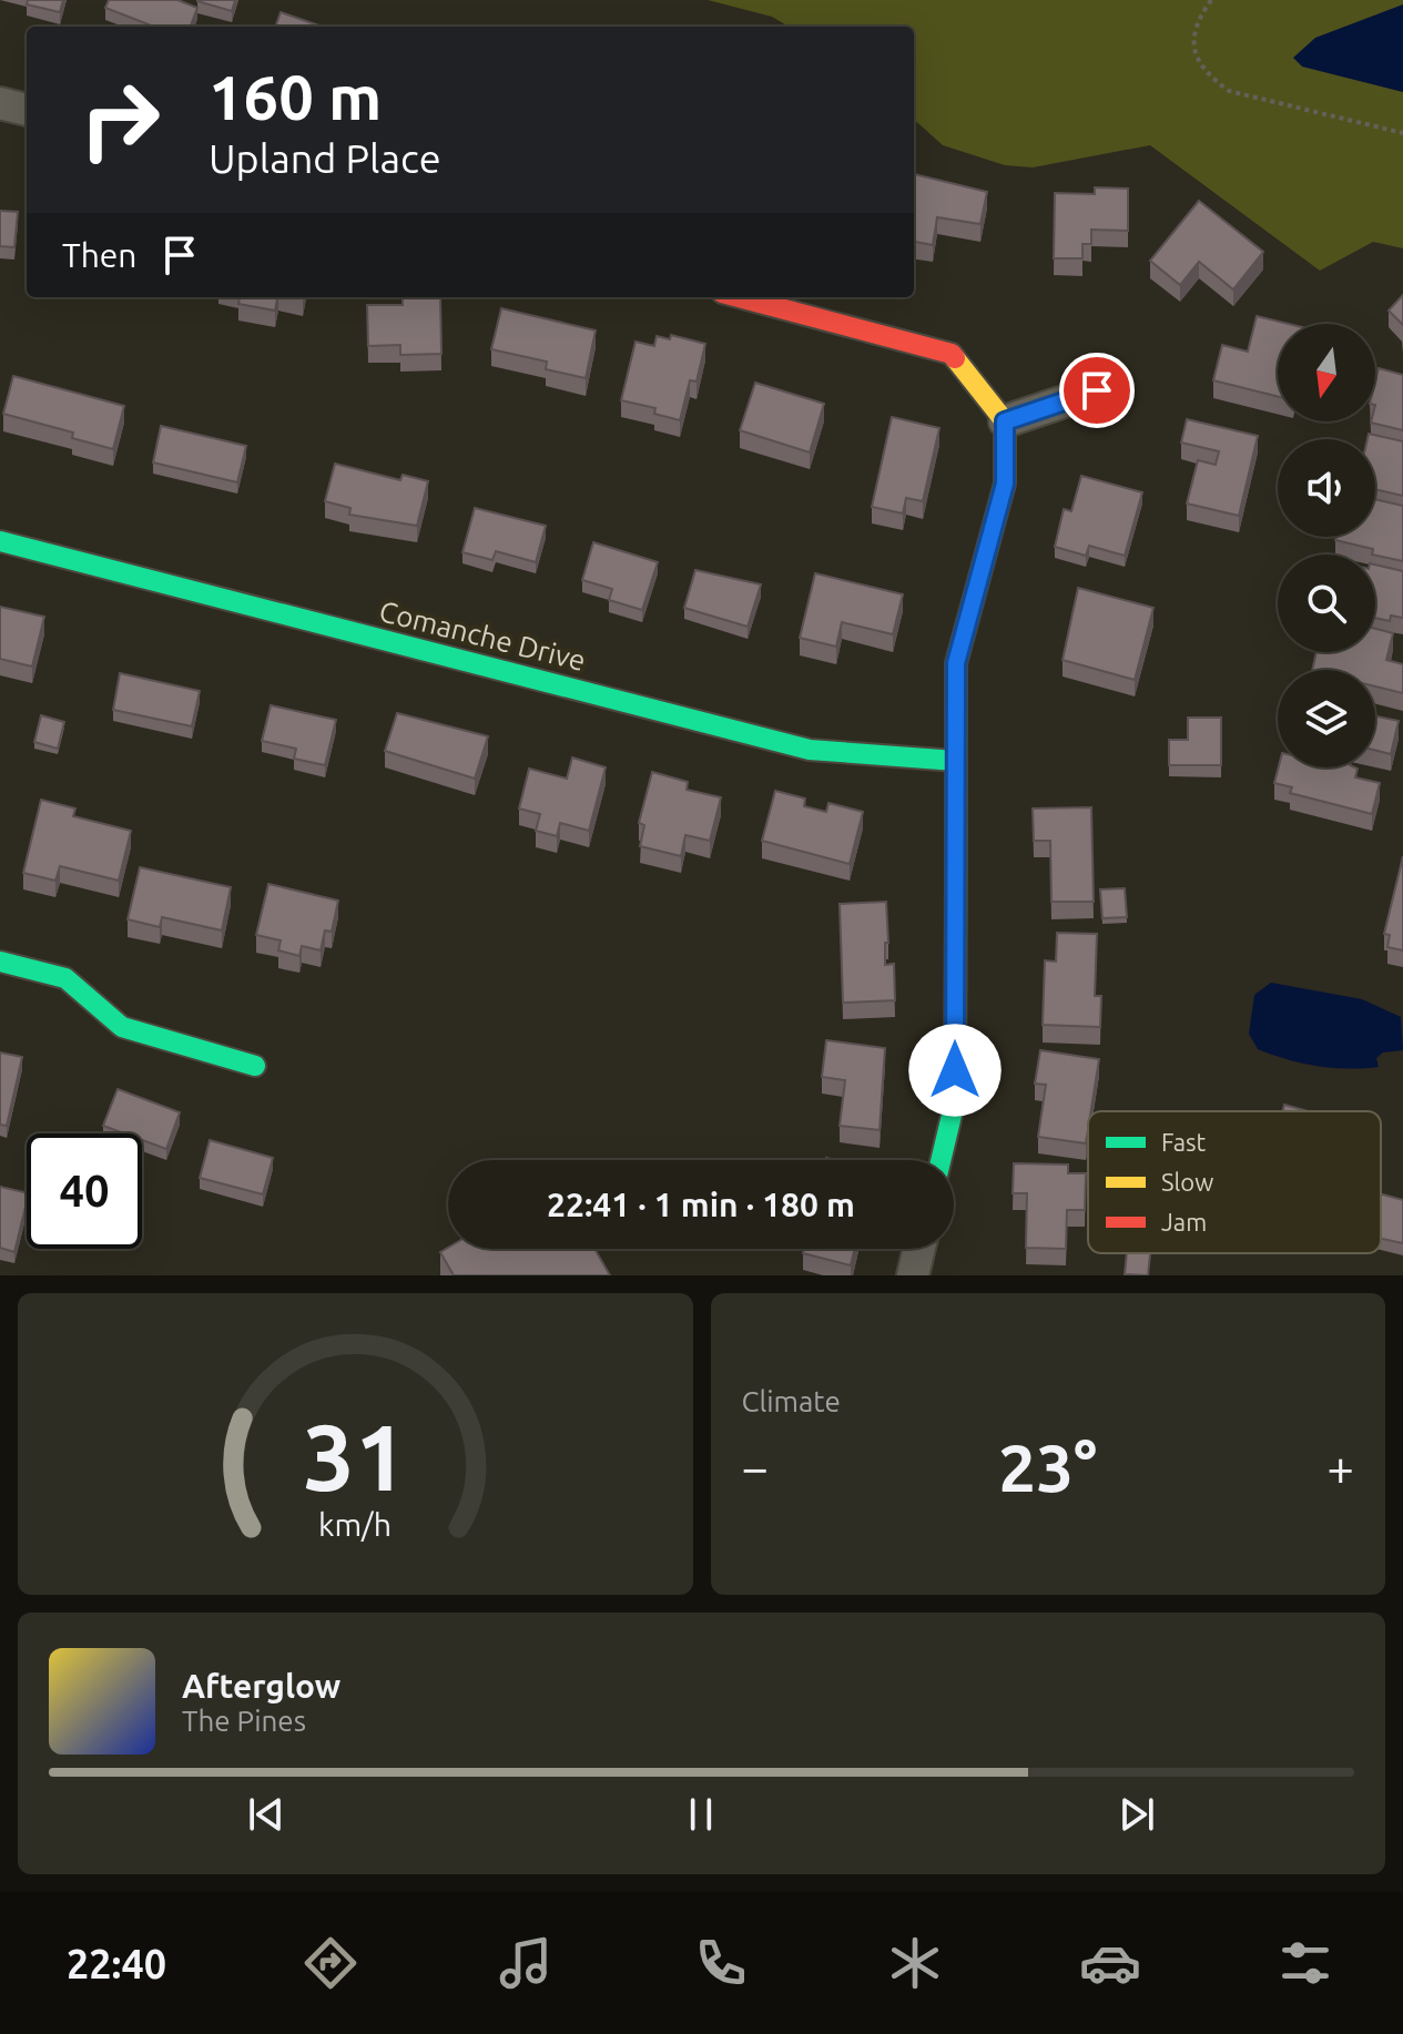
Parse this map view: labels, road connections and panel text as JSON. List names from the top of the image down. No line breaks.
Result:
{"streets":{"street":["Comanche Drive"]},"legend":["Fast","Slow","Jam"],"north":"bottom","page":{"turn":["160 m","Upland Place"],"then":"Then","limit":"40","trip":"22:41 · 1 min · 180 m","tile":"Climate","heat":["−","23°","+"],"song":["Afterglow","The Pines"],"tabs":"22:40","gauge":["31","km/h"]}}
